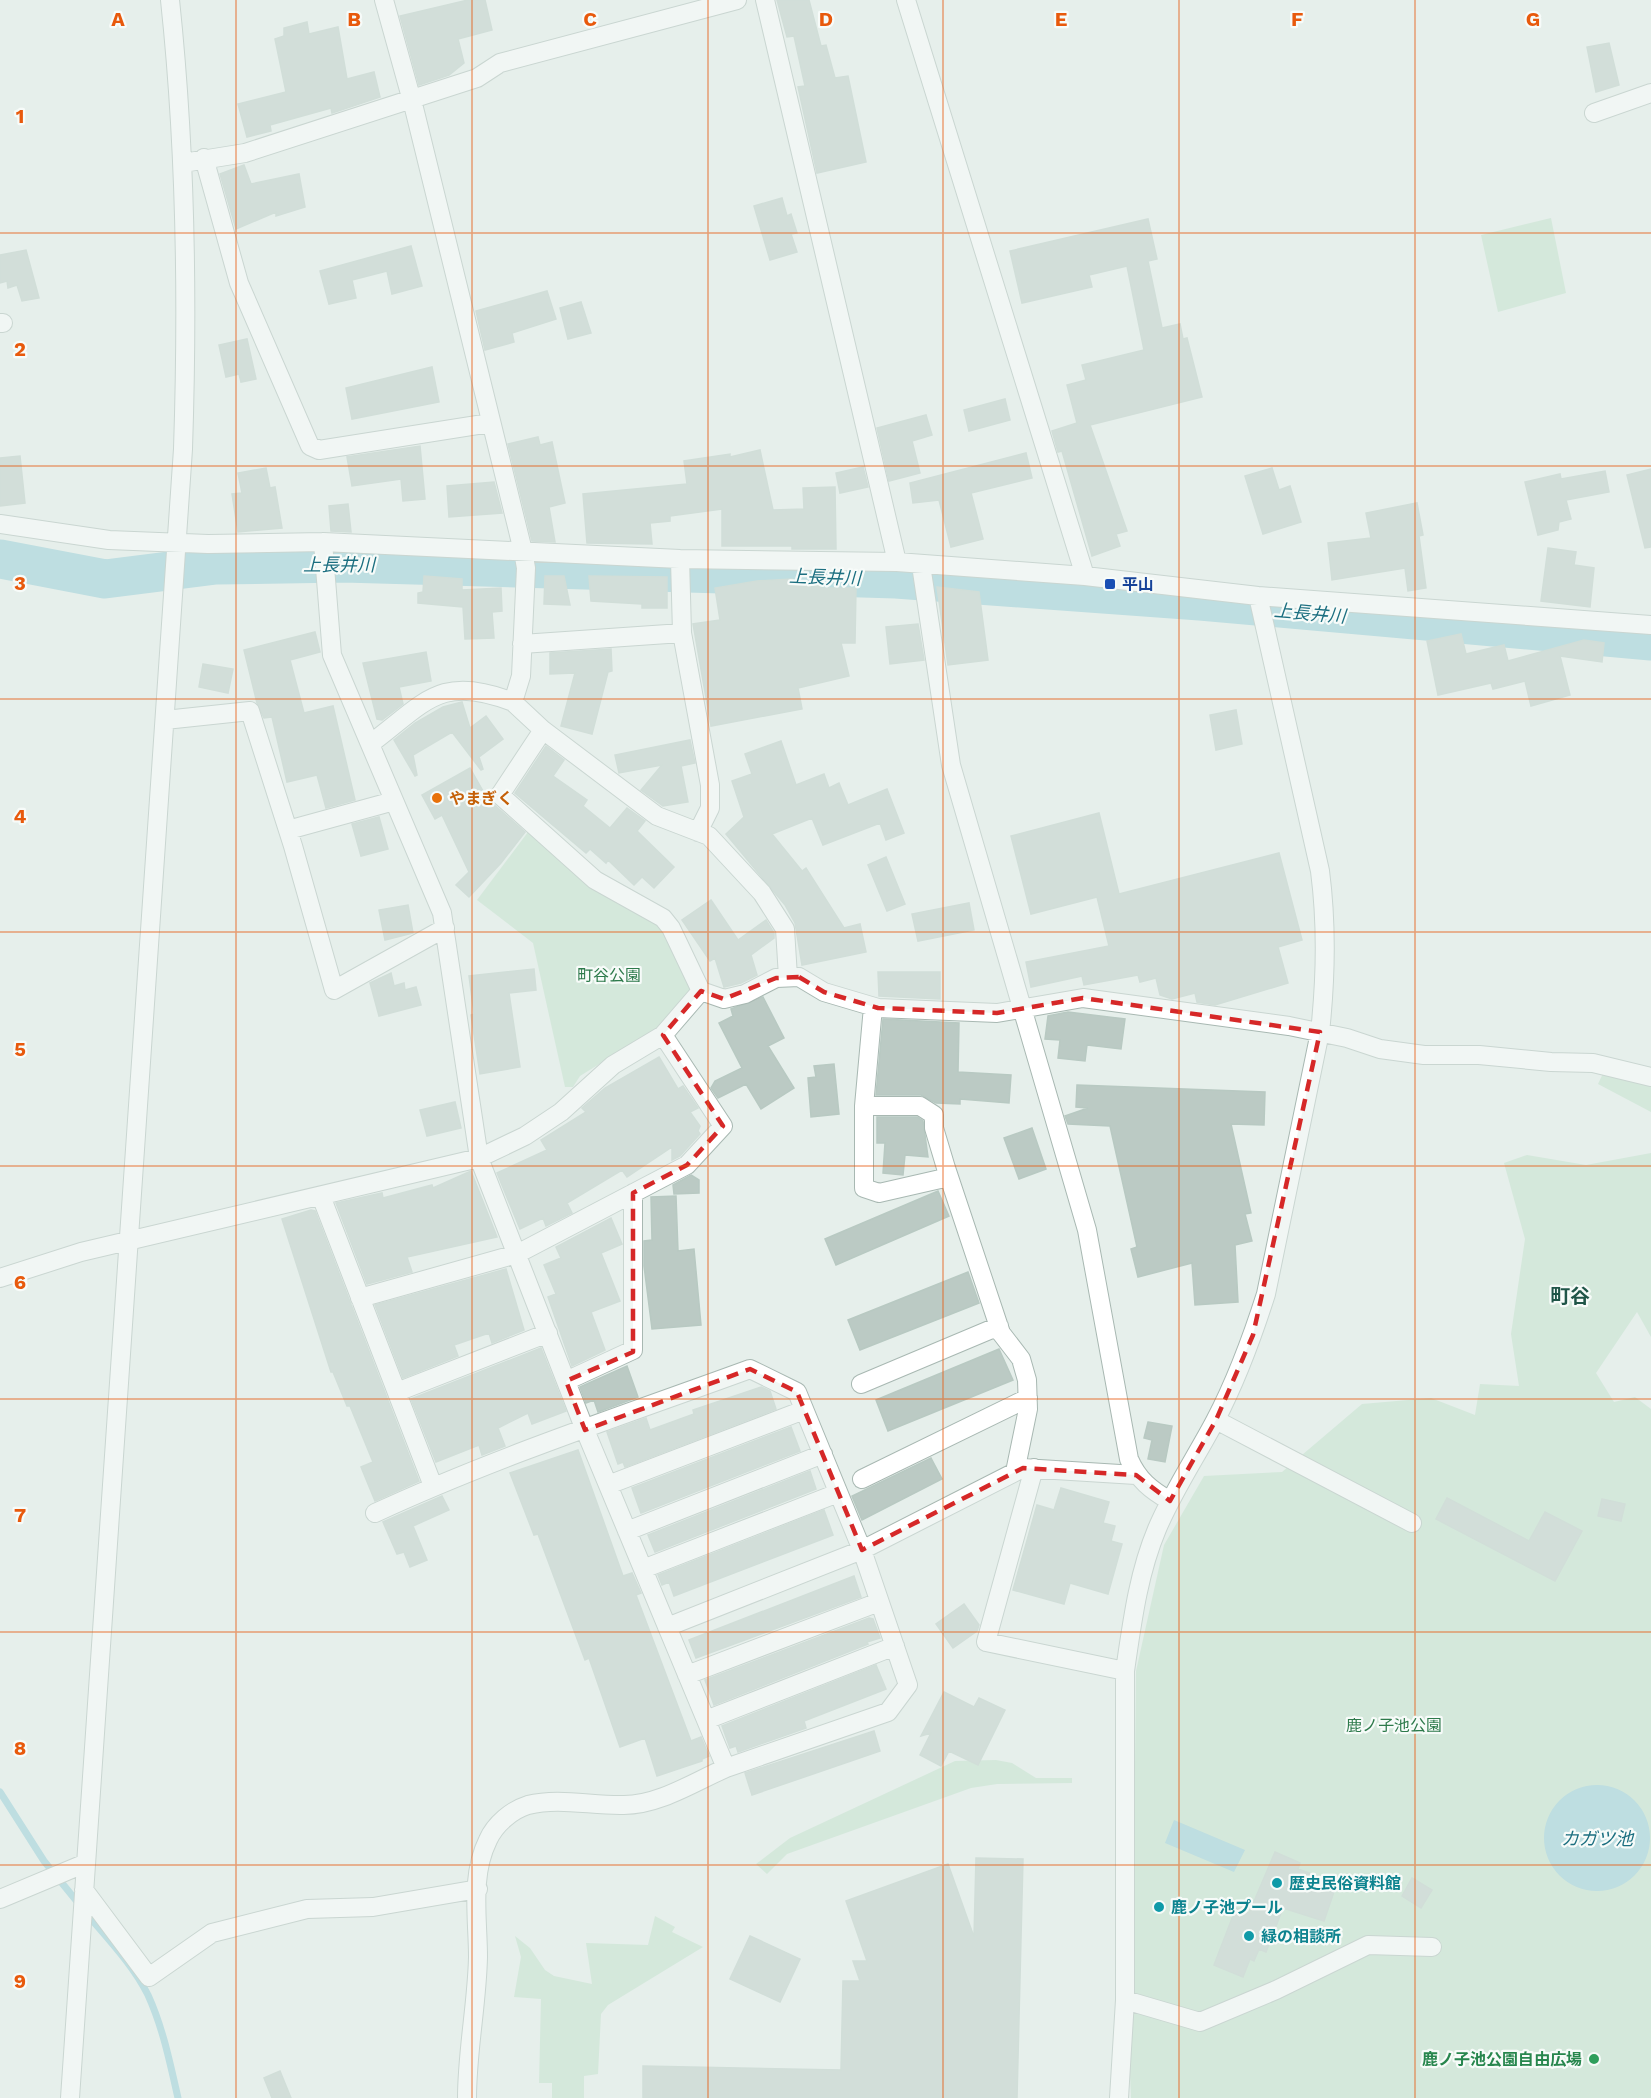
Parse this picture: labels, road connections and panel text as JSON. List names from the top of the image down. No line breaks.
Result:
{"districts":["町谷"],"water":["上長井川","カガツ池"],"parks":["町谷公園","鹿ノ子池公園"],"places":{"transit":["平山"],"other":["やまぎく","歴史民俗資料館","鹿ノ子池プール","緑の相談所","鹿ノ子池公園自由広場"]},"grid":{"columns":["A","B","C","D","E","F","G"],"rows":["1","2","3","4","5","6","7","8","9"]}}
